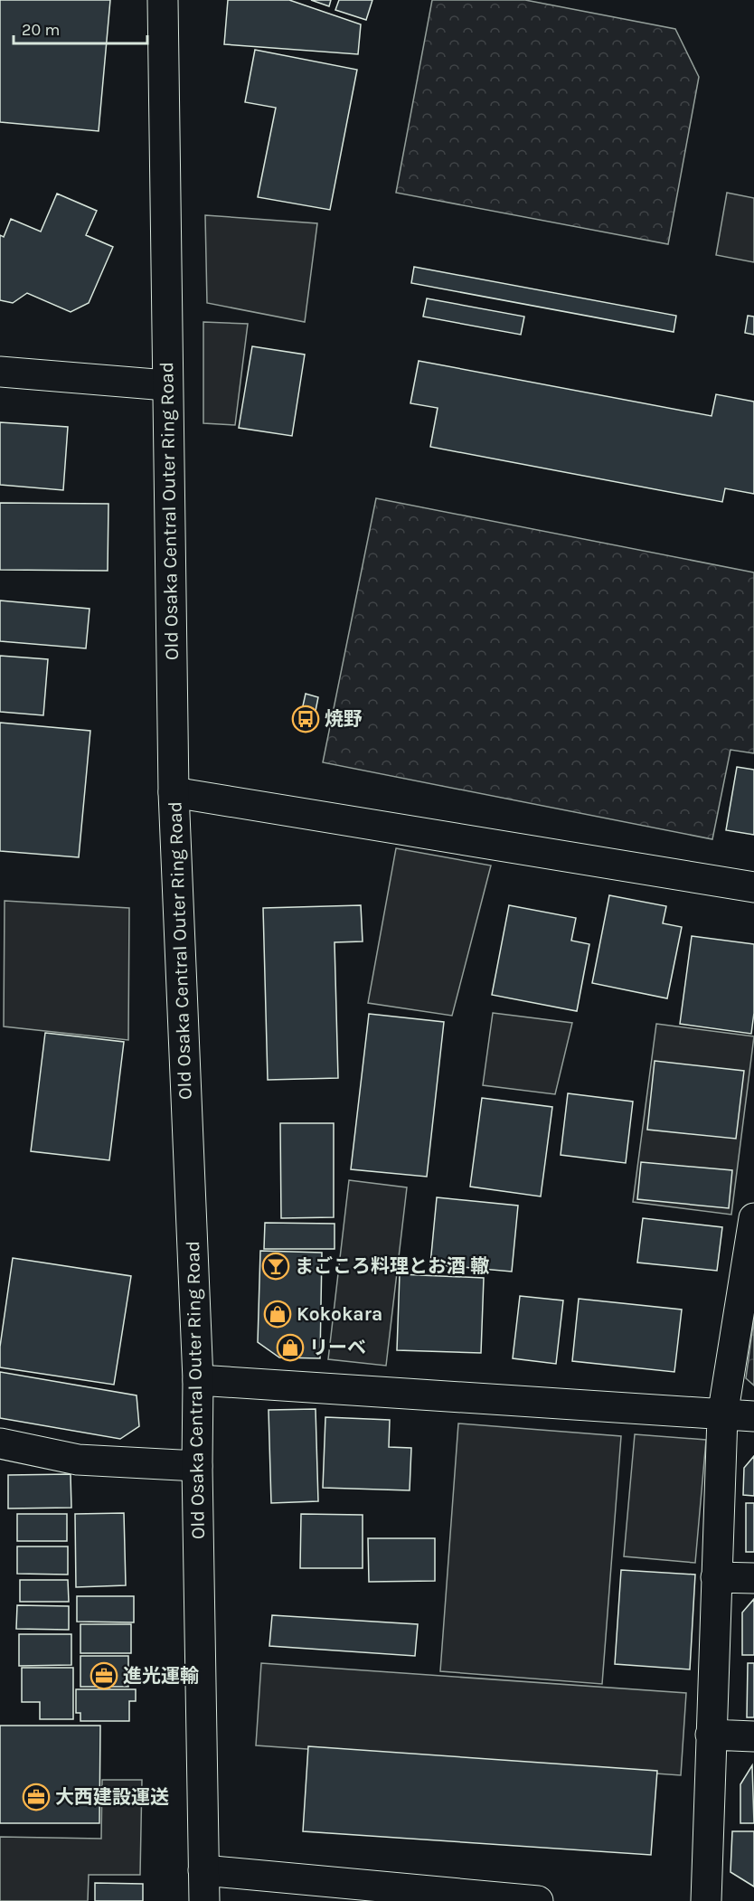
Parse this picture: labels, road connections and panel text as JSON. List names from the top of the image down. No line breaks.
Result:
{"streets":{"street":["Old Osaka Central Outer Ring Road"]},"places":{"bus stop":["焼野"],"bar":["まごころ料理とお酒 轍"],"shop":["Kokokara","リーベ"],"office":["進光運輸","大西建設運送"]},"scale_bar":"20 m"}
